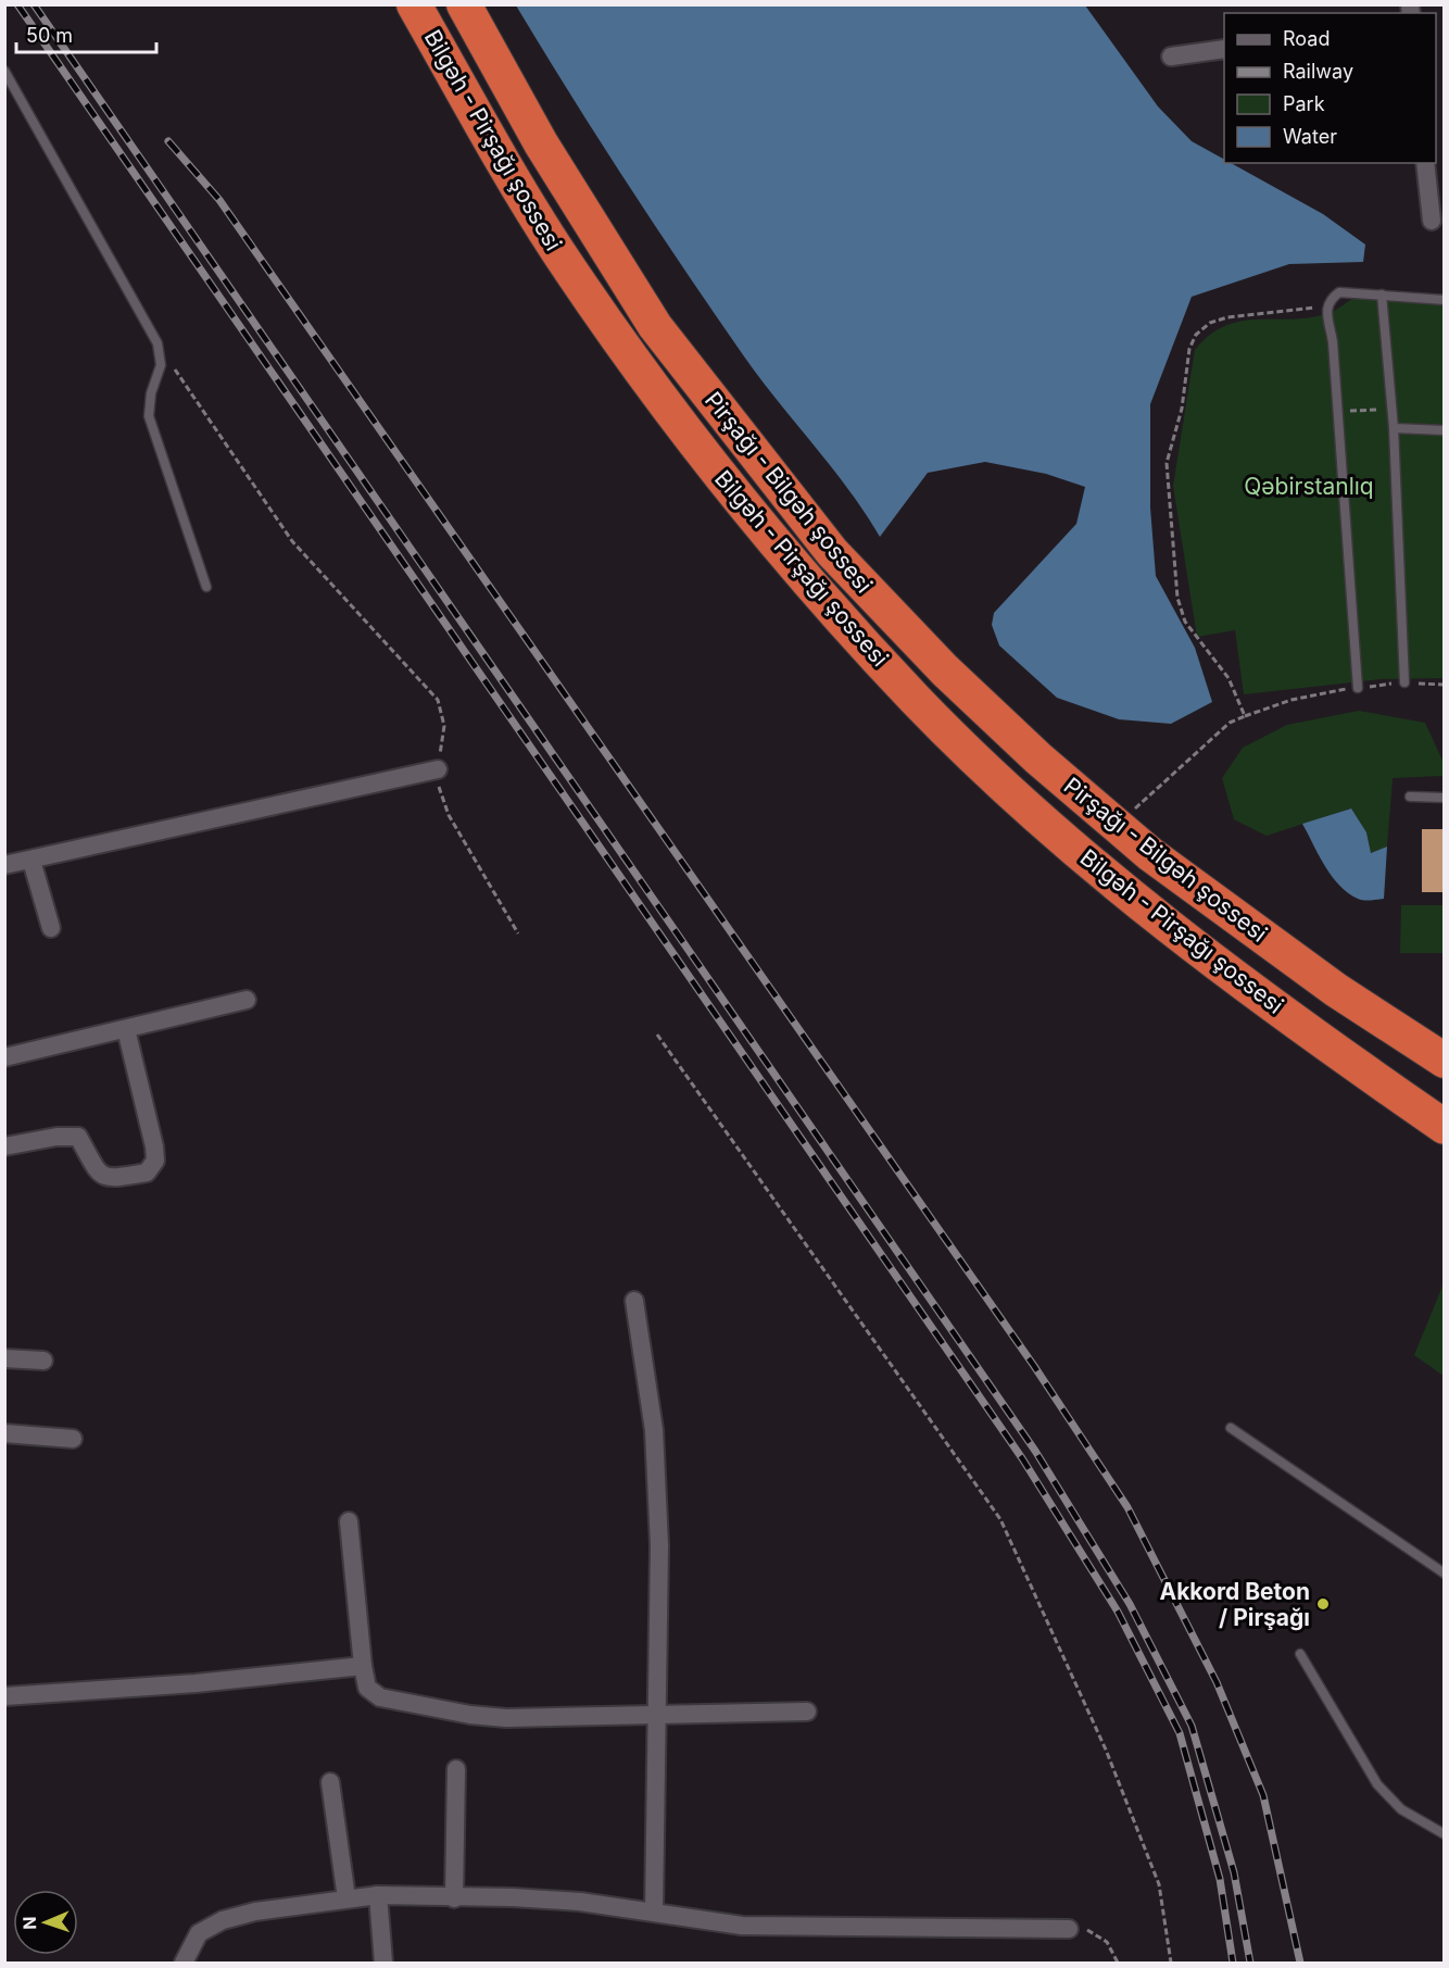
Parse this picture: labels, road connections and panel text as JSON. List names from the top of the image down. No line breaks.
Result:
{"streets":{"highway":["Bilgəh - Pirşağı şossesi","Pirşağı - Bilgəh şossesi"]},"parks":["Qəbirstanlıq"],"places":["Akkord Beton / Pirşağı"],"legend":["Road","Railway","Park","Water"],"scale_bar":"50 m","north":"left"}
